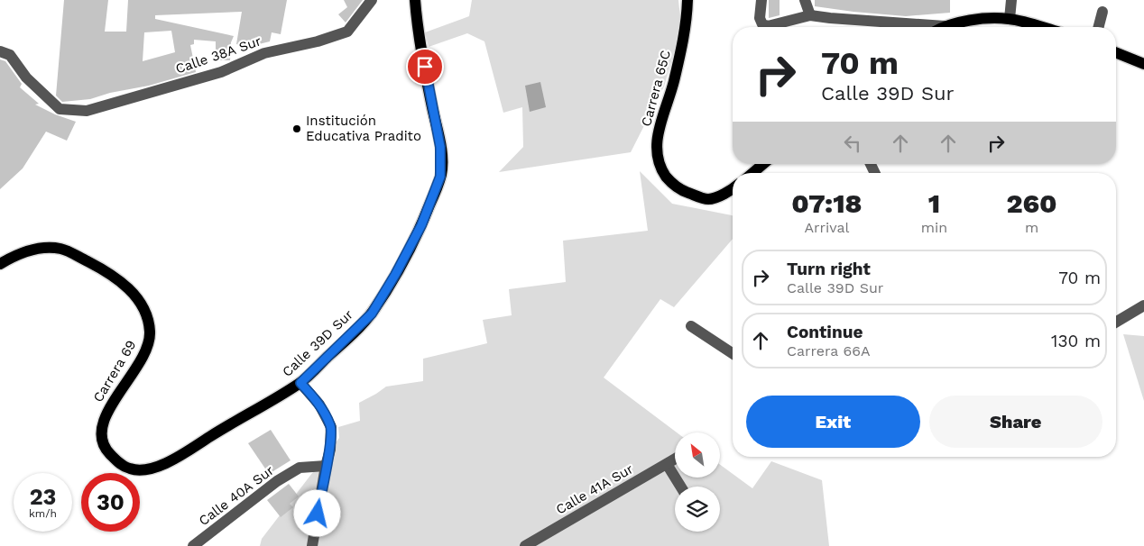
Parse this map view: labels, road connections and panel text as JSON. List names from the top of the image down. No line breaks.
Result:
{"streets":{"main road":["Carrera 65C","Calle 39D Sur","Carrera 69"],"street":["Calle 38A Sur","Calle 41A Sur","Calle 40A Sur"]},"crossings":[["Calle 39D Sur","Carrera 69"]],"places":["Institución Educativa Pradito"],"north":"top left","page":{"turn":["70 m","Calle 39D Sur"],"eta":["07:18","Arrival","1","min","260","m"],"list":[{"name":"Turn right","note":"Calle 39D Sur","value":"70 m"},{"name":"Continue","note":"Carrera 66A","value":"130 m"}],"buttons":["Exit","Share"],"speed":"23 km/h","limit":"30"}}
